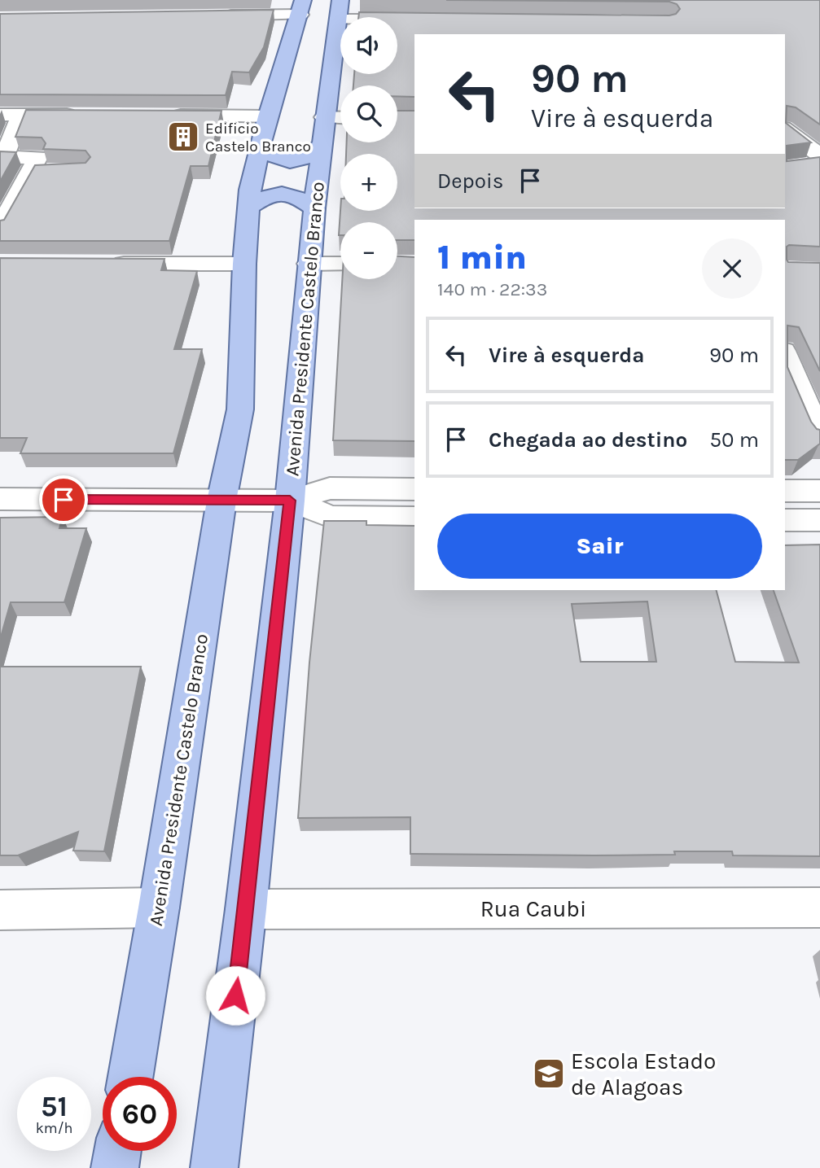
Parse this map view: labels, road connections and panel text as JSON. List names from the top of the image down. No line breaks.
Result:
{"streets":{"main road":["Avenida Presidente Castelo Branco"],"street":["Rua Caubi"]},"crossings":[["Avenida Presidente Castelo Branco","Rua Caubi"]],"places":{"building":["Edificio Castelo Branco"],"school or university":["Escola Estado de Alagoas"]},"page":{"map_buttons":["+","−"],"turn":["90 m","Vire à esquerda"],"then":"Depois","heading":["1 min","140 m · 22:33"],"list":[{"name":"Vire à esquerda","value":"90 m"},{"name":"Chegada ao destino","value":"50 m"}],"buttons":"Sair","speed":"51 km/h","limit":"60"}}
